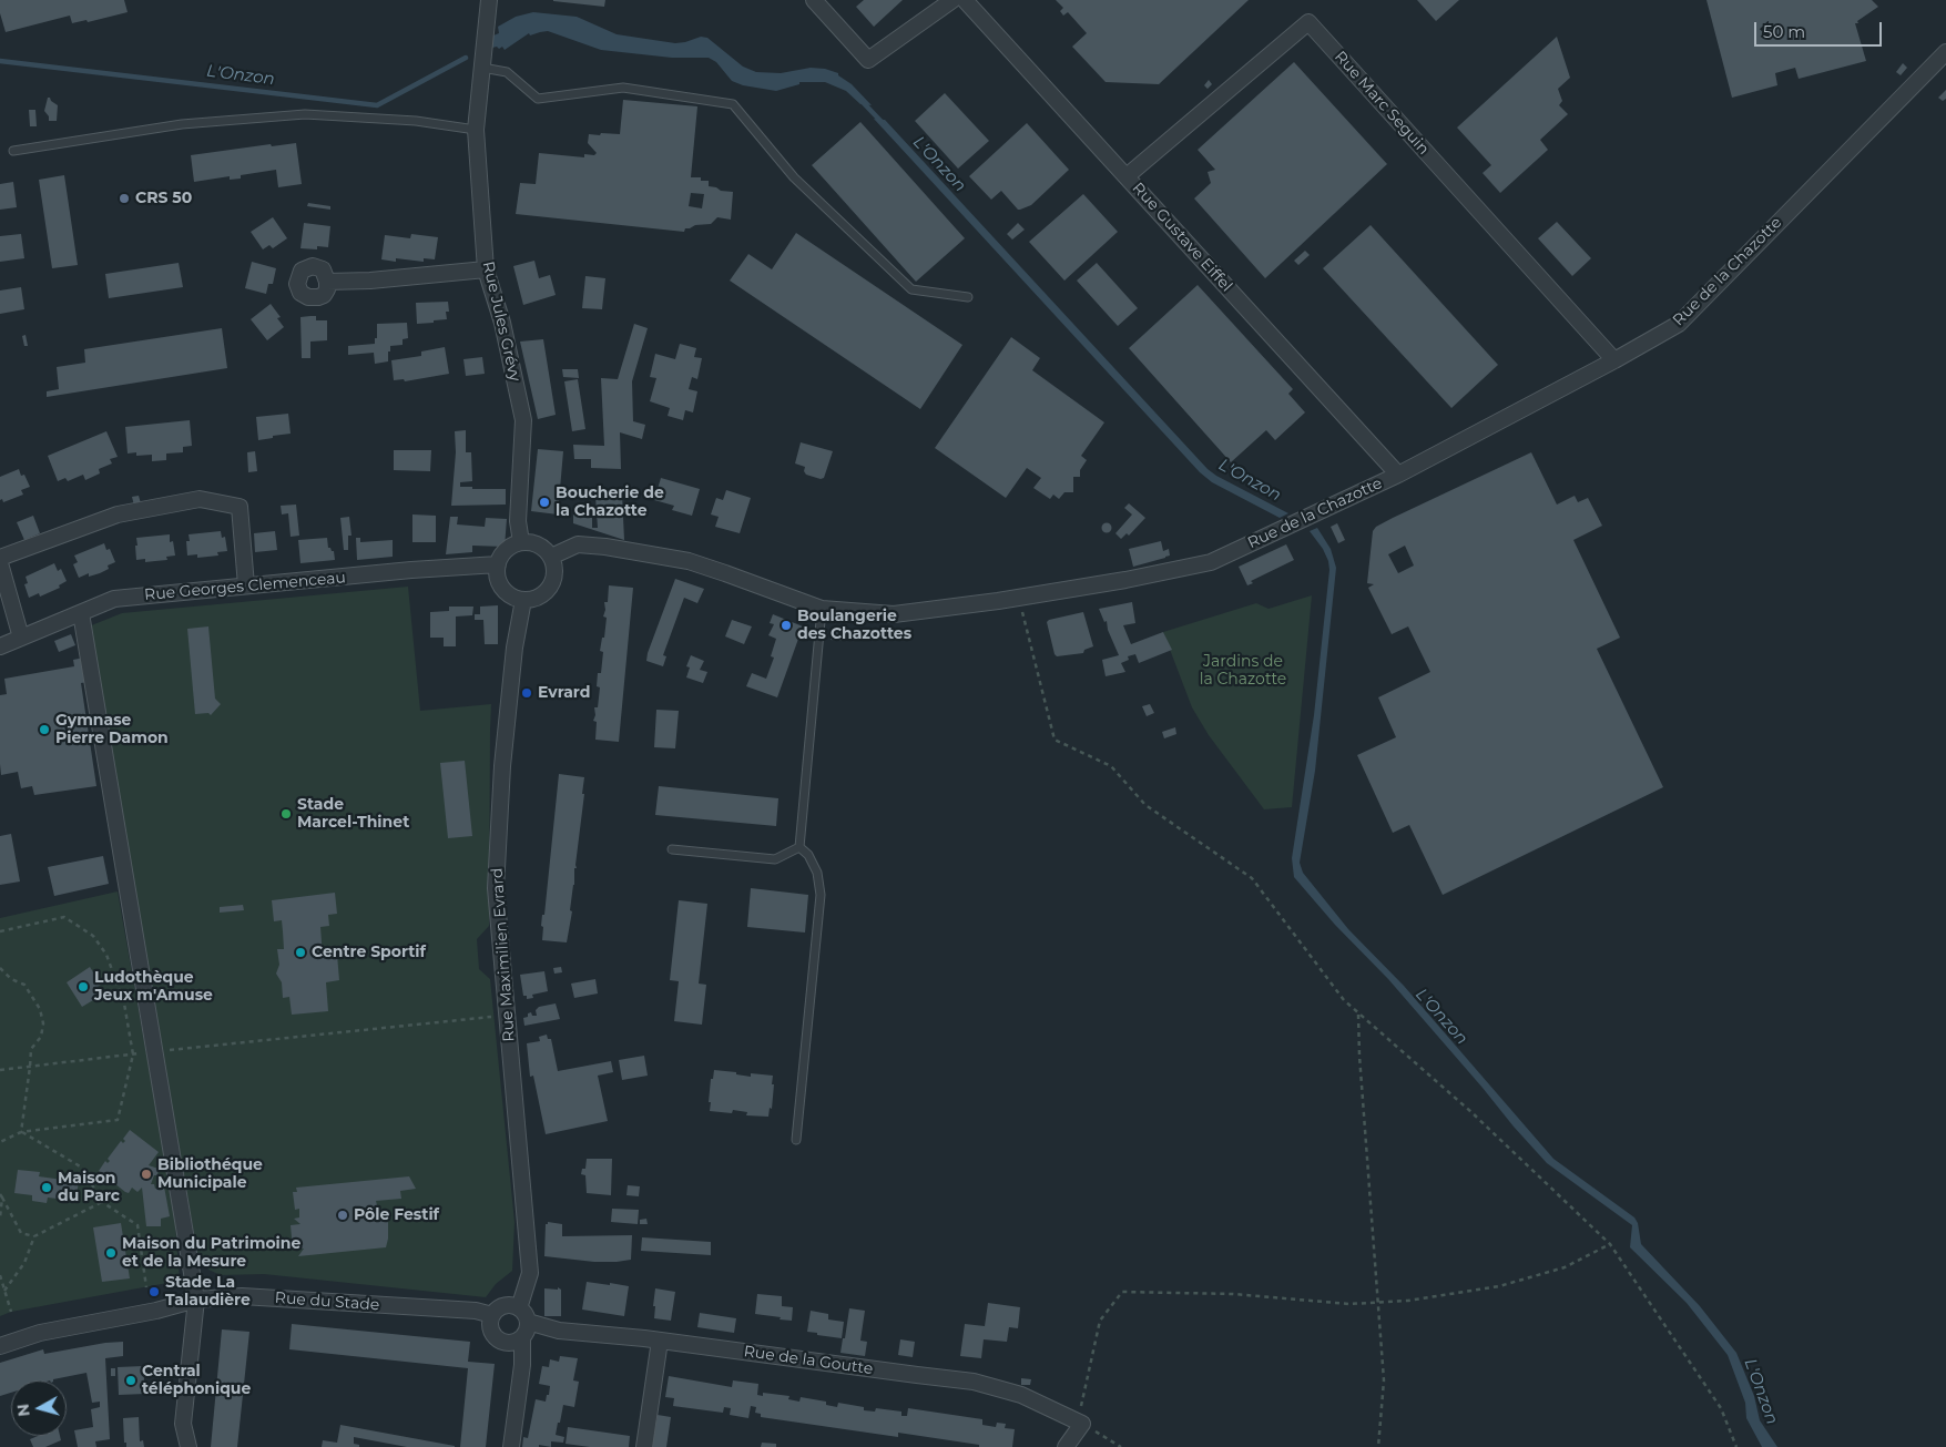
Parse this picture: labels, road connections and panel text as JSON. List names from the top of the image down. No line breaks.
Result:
{"streets":{"street":["Rue Marc Seguin","Rue Gustave Eiffel","Rue de la Chazotte","Rue Jules Grévy","Rue Georges Clemenceau","Rue Maximilien Evrard","Rue du Stade","Rue de la Goutte"]},"crossings":[["Rue Marc Seguin","Rue Gustave Eiffel"],["Rue Marc Seguin","Rue de la Chazotte"],["Rue Gustave Eiffel","Rue de la Chazotte"],["Rue de la Chazotte","Rue Jules Grévy"],["Rue de la Chazotte","Rue Georges Clemenceau"],["Rue de la Chazotte","Rue Maximilien Evrard"],["Rue Jules Grévy","Rue Georges Clemenceau"],["Rue Jules Grévy","Rue Maximilien Evrard"],["Rue Georges Clemenceau","Rue Maximilien Evrard"],["Rue Maximilien Evrard","Rue du Stade"],["Rue Maximilien Evrard","Rue de la Goutte"],["Rue du Stade","Rue de la Goutte"]],"water":["L'Onzon"],"parks":["Jardins de la Chazotte"],"places":["CRS 50","Boucherie de la Chazotte","Boulangerie des Chazottes","Evrard","Gymnase Pierre Damon","Stade Marcel-Thinet","Centre Sportif","Ludothèque Jeux m'Amuse","Bibliothéque Municipale","Maison du Parc","Pôle Festif","Maison du Patrimoine et de la Mesure","Stade La Talaudière","Central téléphonique"],"scale_bar":"50 m","north":"left"}
